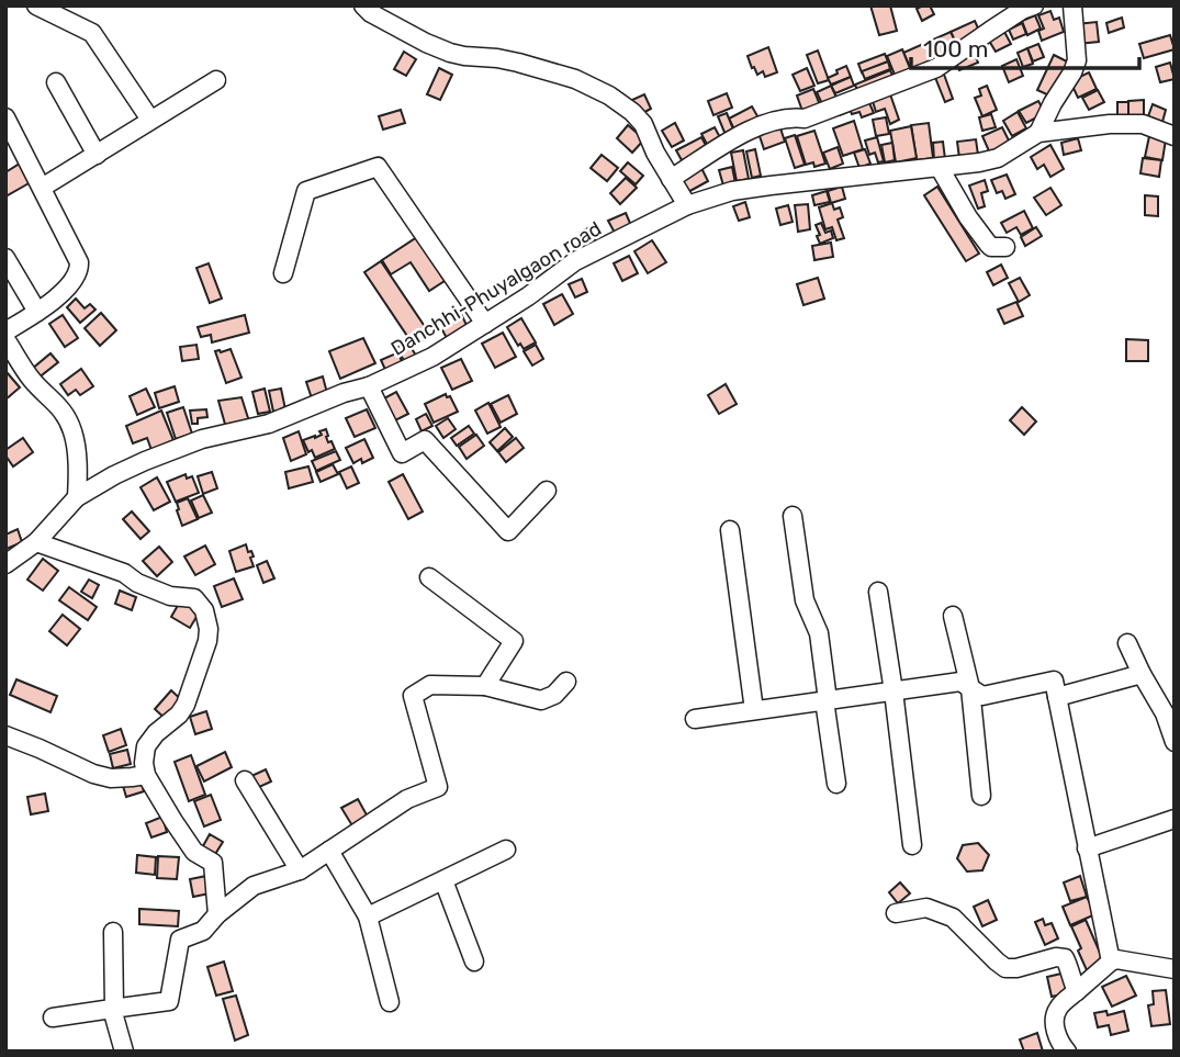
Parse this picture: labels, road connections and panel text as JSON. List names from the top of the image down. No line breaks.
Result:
{"streets":{"street":["Danchhi-Phuyalgaon road"]},"scale_bar":"100 m"}
